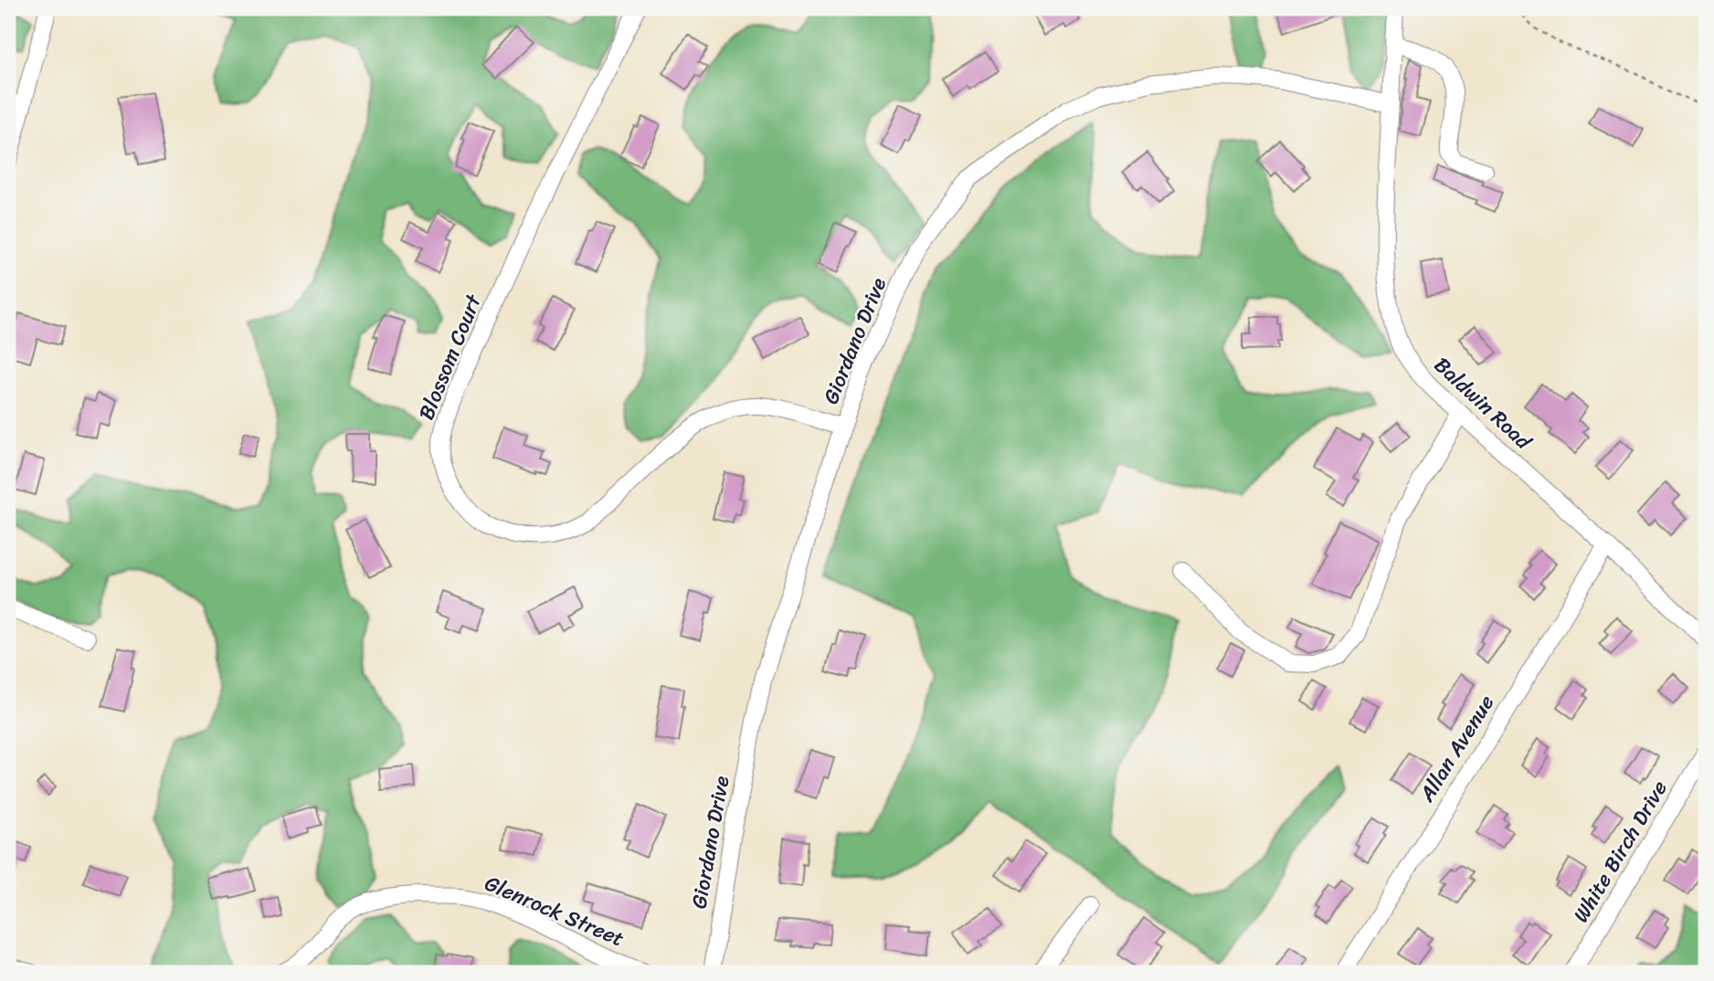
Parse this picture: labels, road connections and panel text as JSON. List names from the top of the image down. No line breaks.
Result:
{"streets":{"street":["Giordano Drive","Blossom Court","Baldwin Road","Allan Avenue","White Birch Drive","Glenrock Street"]},"crossings":[["Giordano Drive","Blossom Court"],["Giordano Drive","Baldwin Road"],["Baldwin Road","Allan Avenue"]]}
